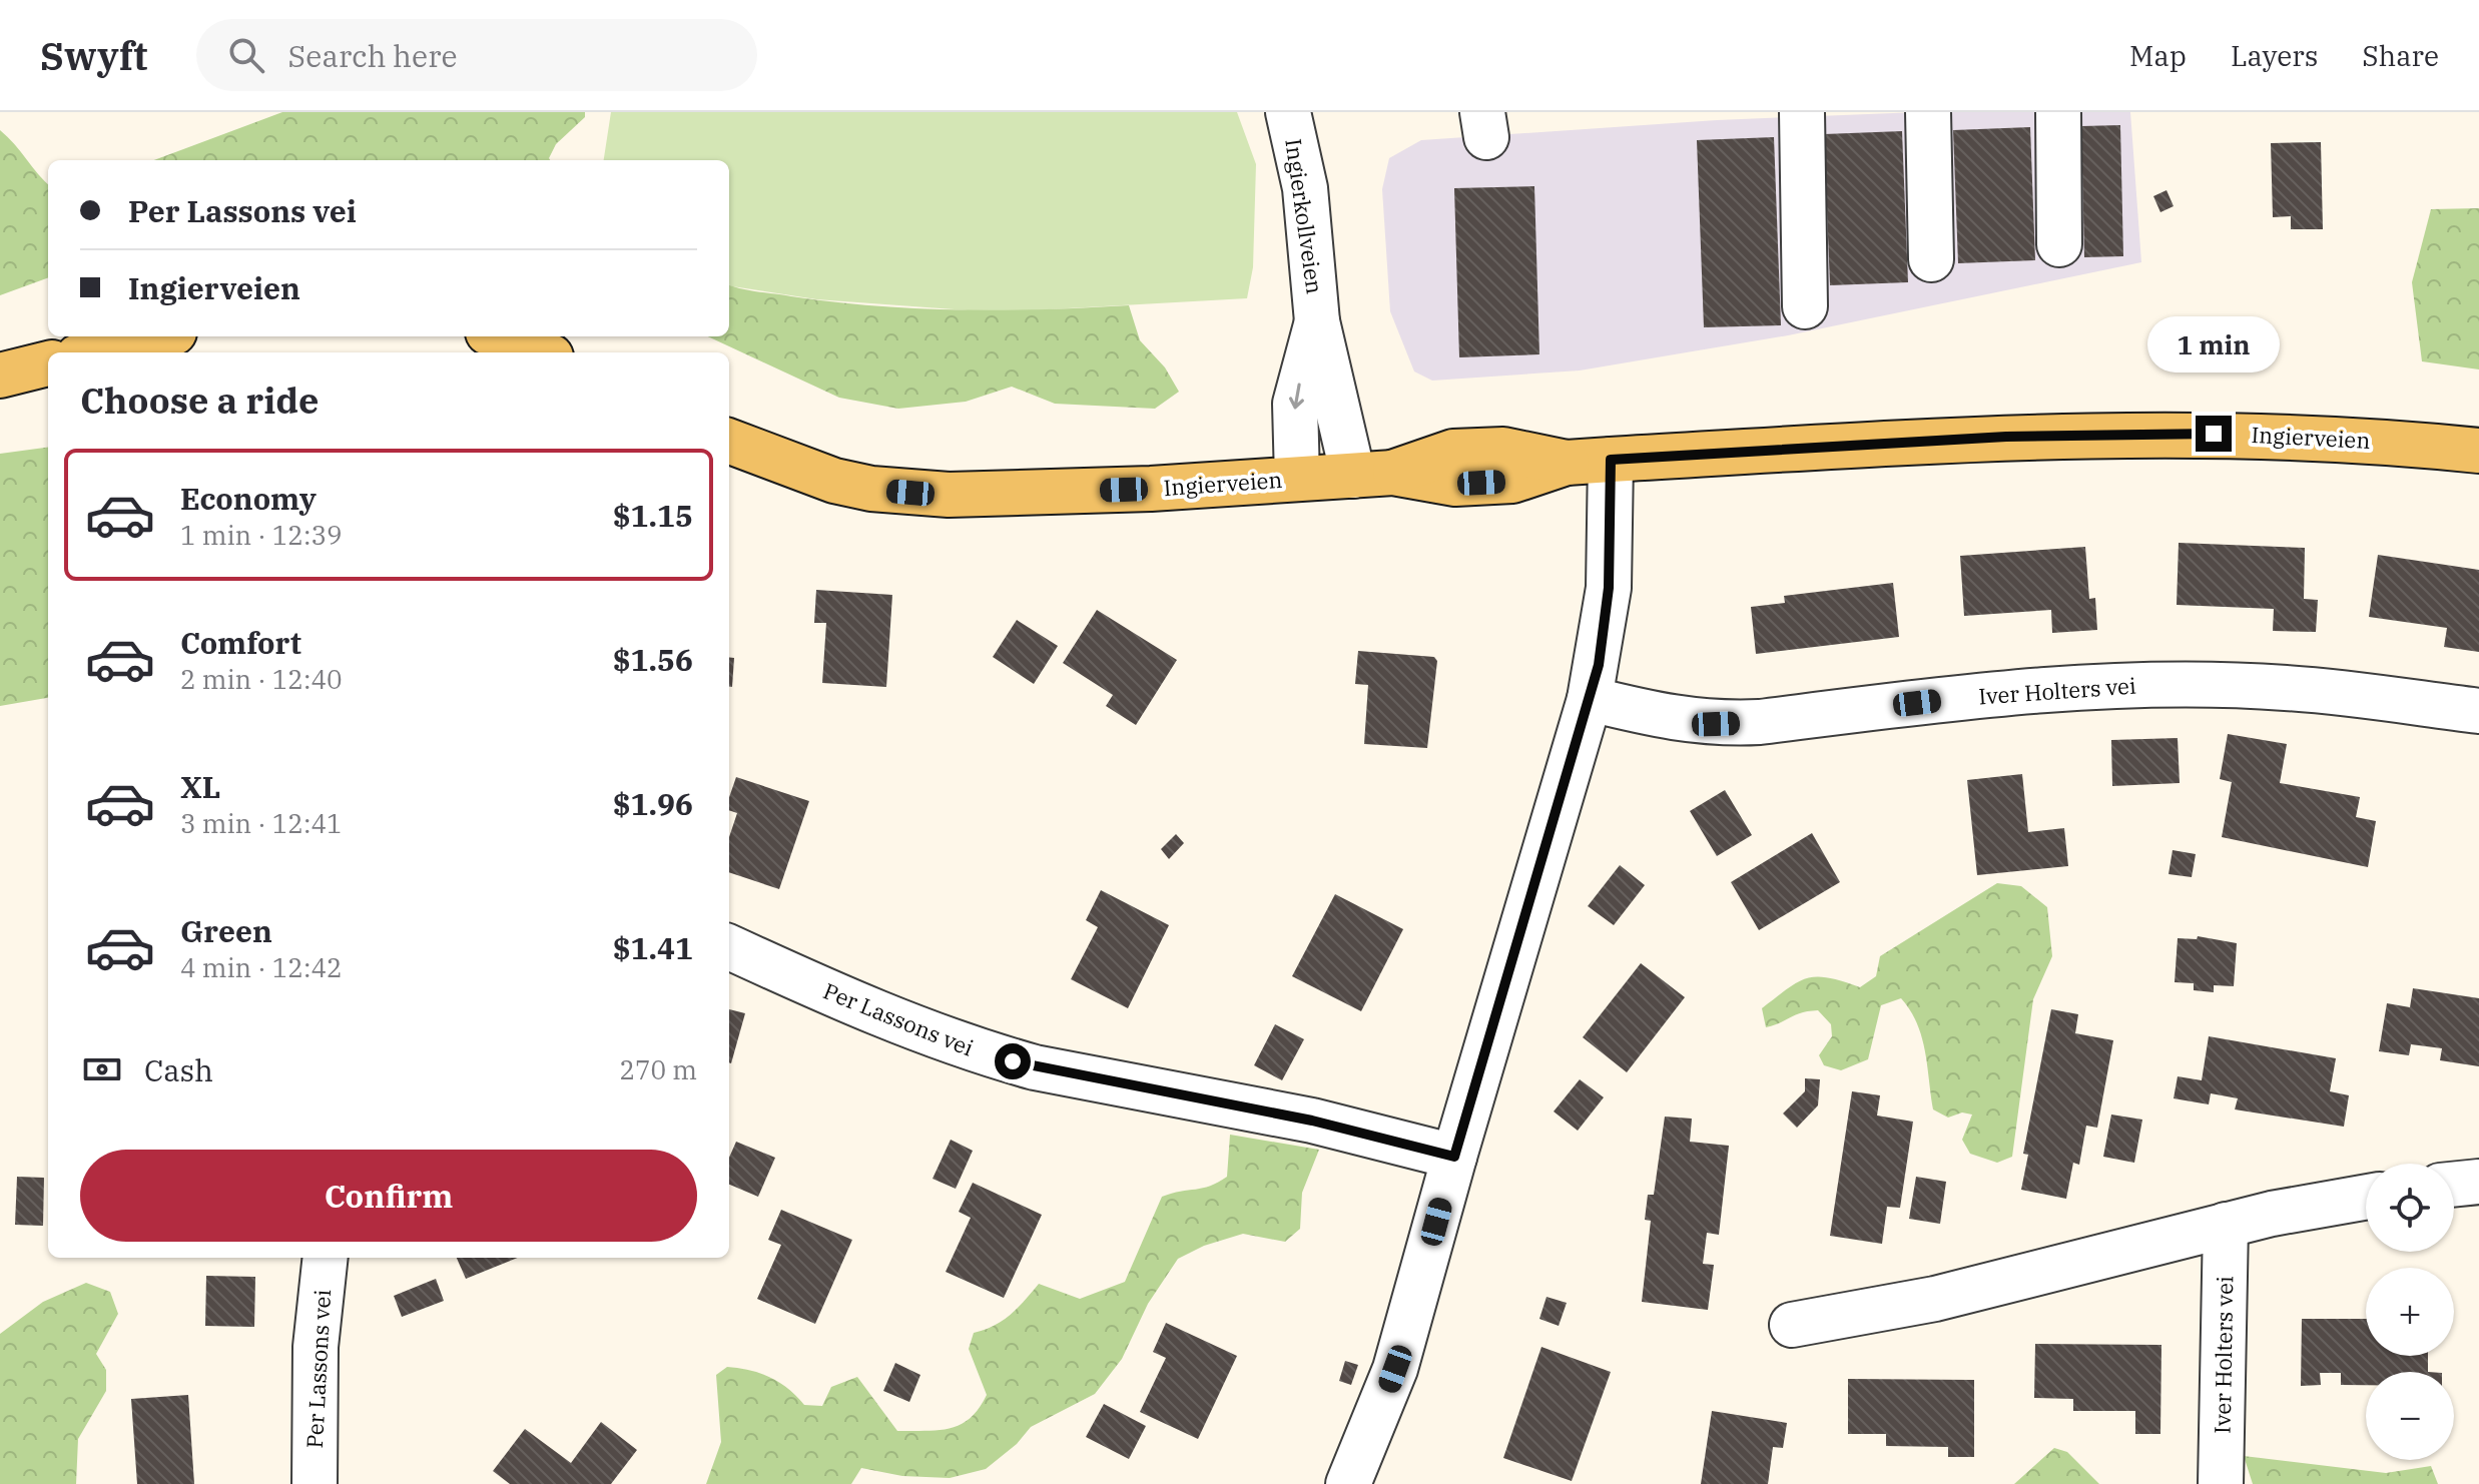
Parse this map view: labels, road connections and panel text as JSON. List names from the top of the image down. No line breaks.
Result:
{"streets":{"main road":["Ingierveien"],"street":["Ingierkollveien","Iver Holters vei","Per Lassons vei"]},"crossings":[["Ingierkollveien","Ingierveien"]],"page":{"header":"Swyft","search":"Search here","nav":["Map","Layers","Share"],"banner":["Per Lassons vei","Ingierveien"],"bubble":"1 min","heading":"Choose a ride","list":[{"name":"Economy","note":"1 min · 12:39","value":"$1.15"},{"name":"Comfort","note":"2 min · 12:40","value":"$1.56"},{"name":"XL","note":"3 min · 12:41","value":"$1.96"},{"name":"Green","note":"4 min · 12:42","value":"$1.41"}],"pay":["Cash","270 m"],"buttons":"Confirm","map_buttons":["+","−"]}}
